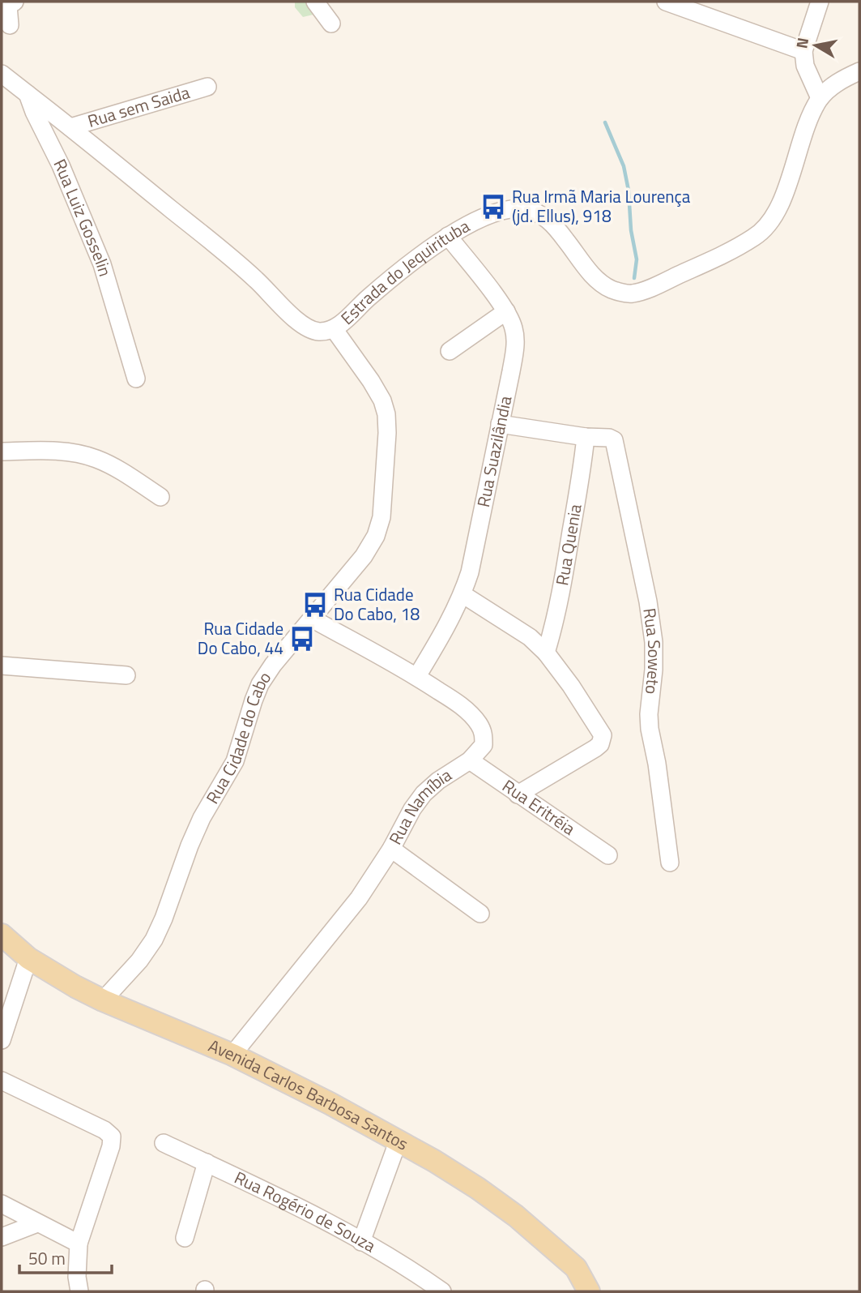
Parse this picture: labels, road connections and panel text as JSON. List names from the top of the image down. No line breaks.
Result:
{"streets":{"main road":["Avenida Carlos Barbosa Santos"],"street":["Rua sem Saida","Rua Luiz Gosselin","Estrada do Jequirituba","Rua Suazilândia","Rua Quenia","Rua Soweto","Rua Cidade do Cabo","Rua Eritréia","Rua Namíbia","Rua Rogério de Souza"]},"crossings":[["Rua sem Saida","Estrada do Jequirituba"],["Rua Luiz Gosselin","Estrada do Jequirituba"],["Estrada do Jequirituba","Rua Suazilândia"],["Estrada do Jequirituba","Rua Cidade do Cabo"],["Rua Suazilândia","Rua Namíbia"],["Rua Quenia","Rua Soweto"],["Rua Cidade do Cabo","Rua Namíbia"],["Rua Cidade do Cabo","Avenida Carlos Barbosa Santos"],["Rua Eritréia","Rua Namíbia"],["Rua Namíbia","Avenida Carlos Barbosa Santos"]],"places":{"bus stop":["Rua Irmã Maria Lourença (jd. Ellus), 918","Rua Cidade Do Cabo, 18","Rua Cidade Do Cabo, 44"]},"scale_bar":"50 m","north":"left"}
